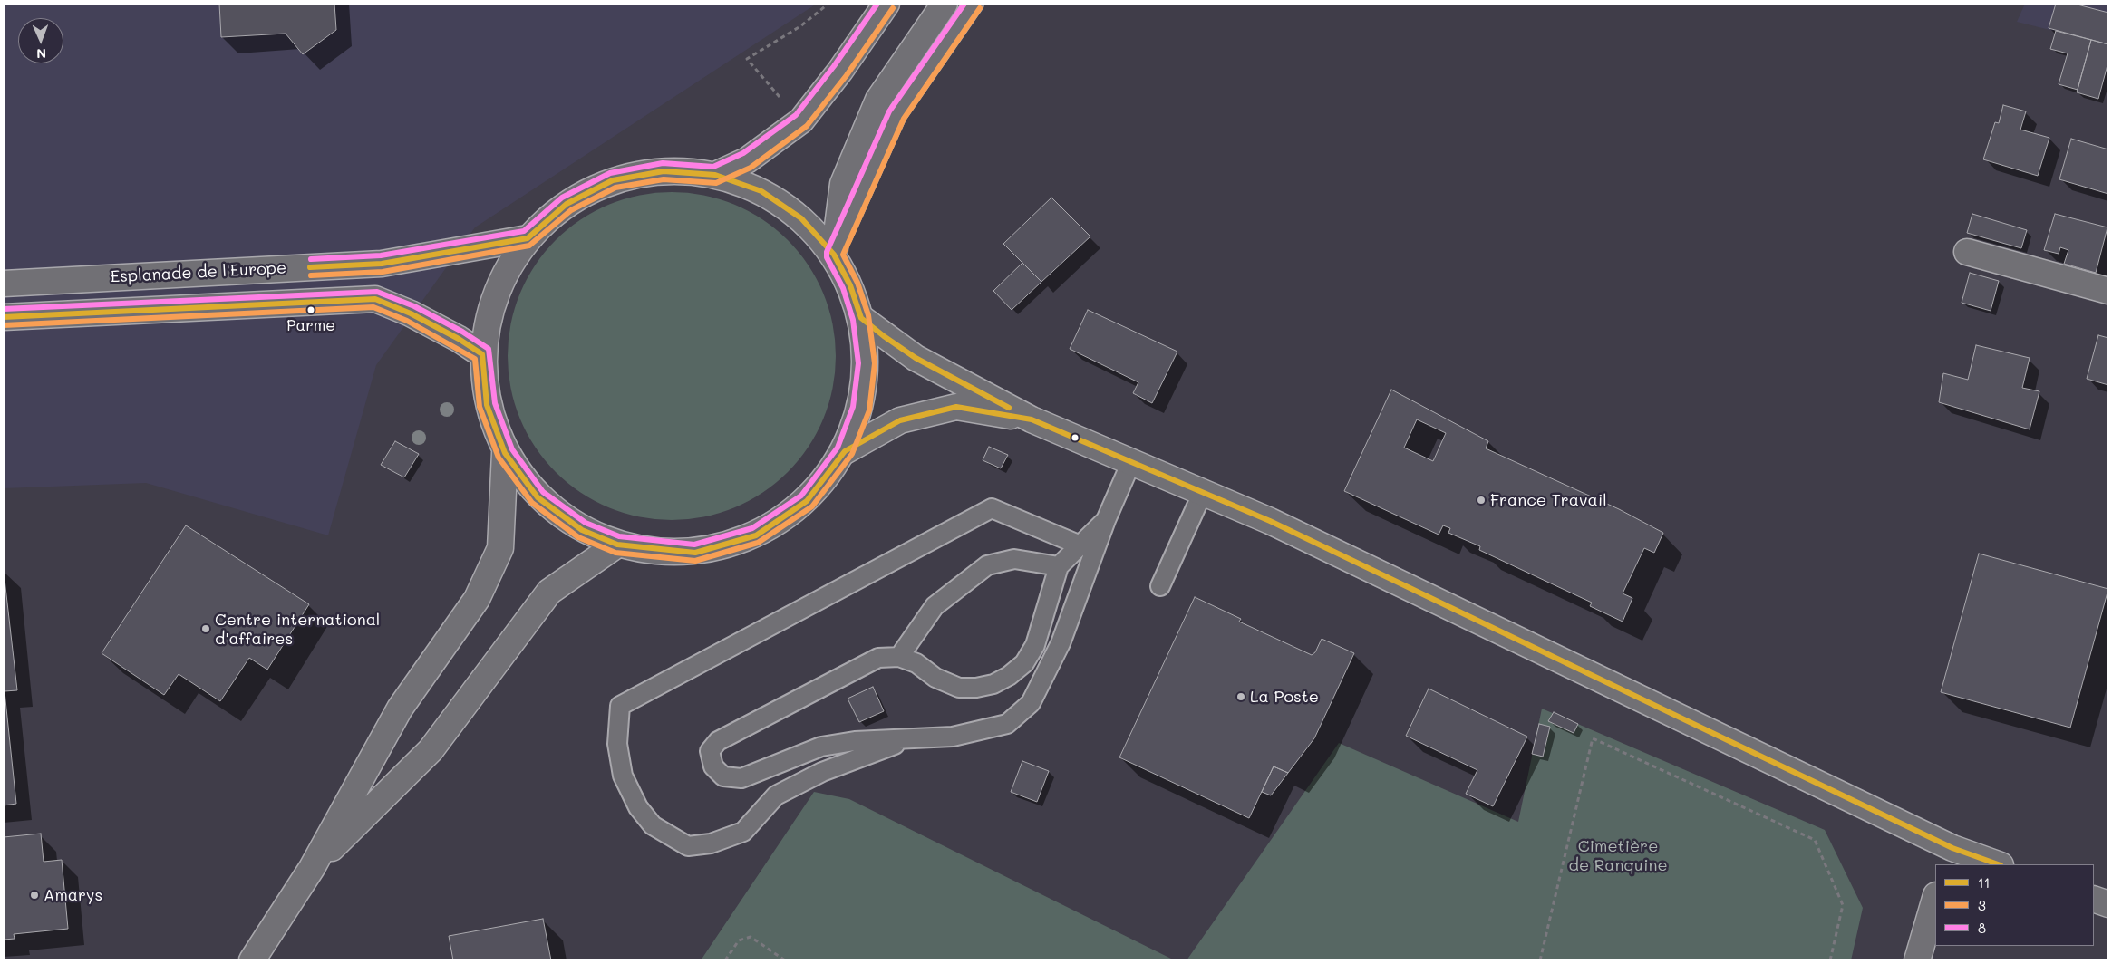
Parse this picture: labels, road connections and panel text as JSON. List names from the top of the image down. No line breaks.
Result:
{"streets":{"main road":["Esplanade de l'Europe"]},"parks":["Cimetière de Ranquine"],"places":["Parme","France Travail","Centre international d'affaires","La Poste","Amarys"],"lines":["transit line 8","transit line 3","transit line 11"],"legend":["11","3","8"],"north":"bottom"}
